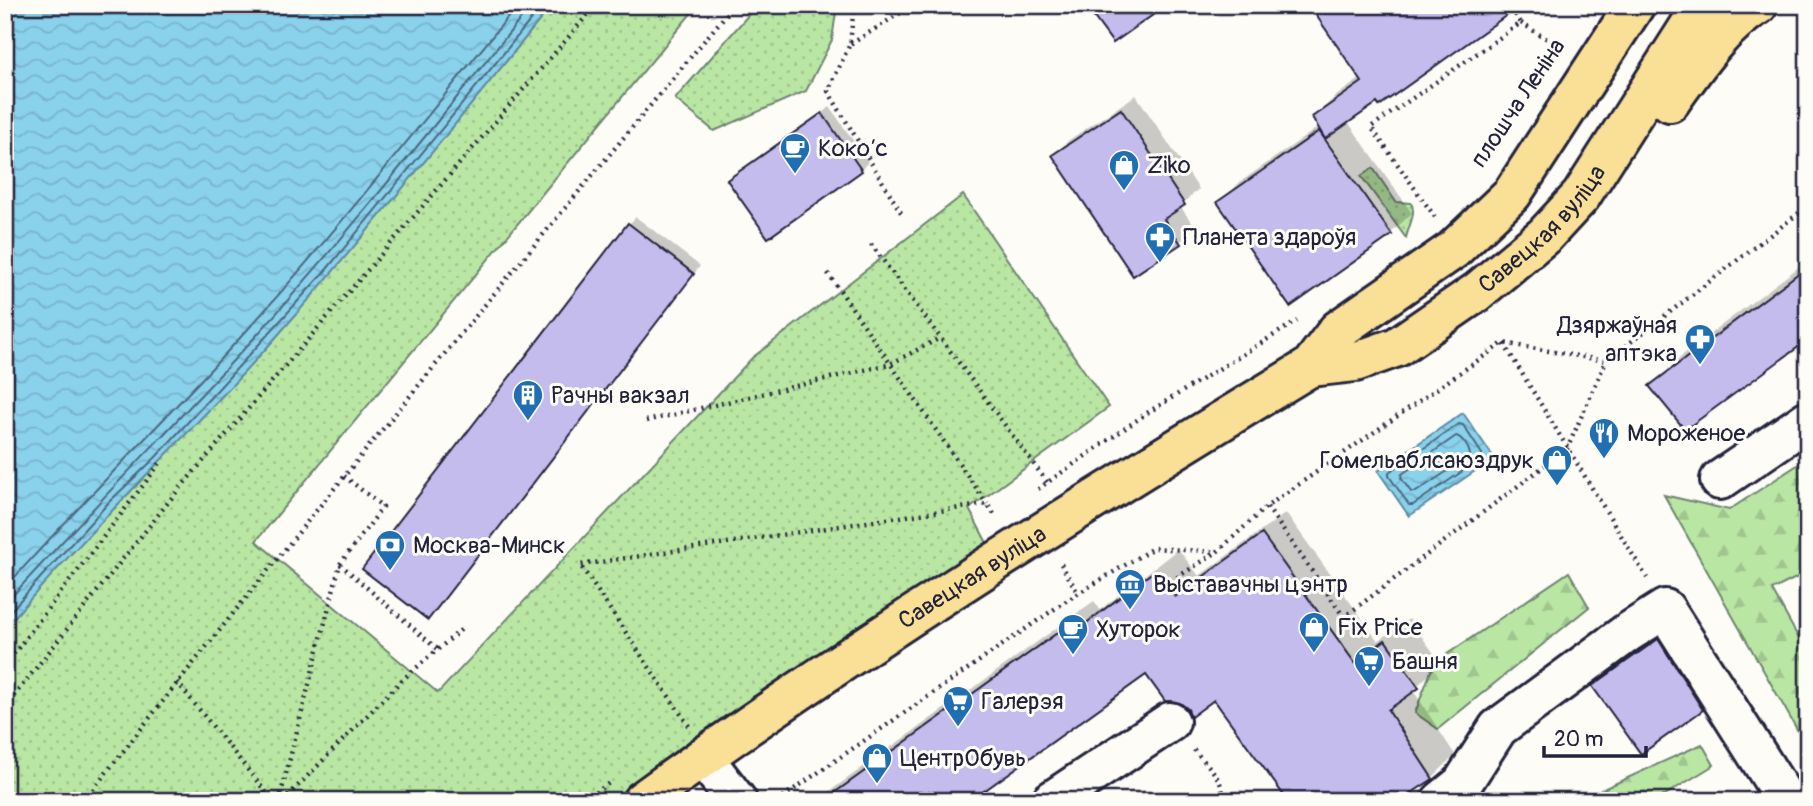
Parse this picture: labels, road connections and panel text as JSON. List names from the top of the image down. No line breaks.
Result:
{"streets":{"main road":["Савецкая вуліца"],"path":["плошча Леніна"]},"places":{"cafe":["Кокоʼс","Хуторок"],"shop":["Ziko","Гомельаблсаюздрук","Fix Price","ЦентрОбувь"],"pharmacy":["Планета здароўя","Дзяржаўная аптэка"],"building":["Рачны вакзал"],"restaurant":["Мороженое"],"bank":["Москва-Минск"],"museum":["Выставачны цэнтр"],"supermarket":["Башня","Галерэя"]},"scale_bar":"20 m"}
